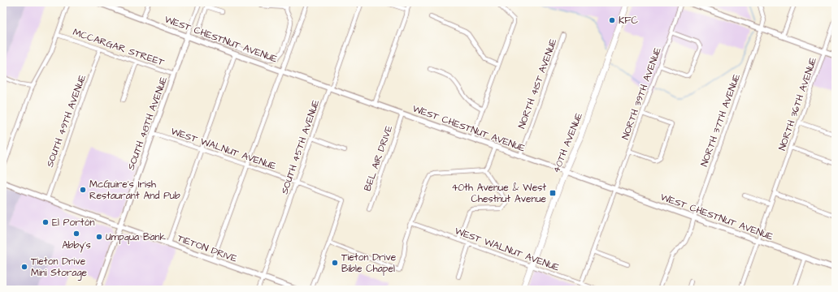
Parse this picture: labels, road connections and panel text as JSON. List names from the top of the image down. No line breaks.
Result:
{"streets":{"main road":["40TH AVENUE"],"street":["WEST CHESTNUT AVENUE","MCCARGAR STREET","NORTH 41ST AVENUE","NORTH 39TH AVENUE","NORTH 36TH AVENUE","NORTH 37TH AVENUE","SOUTH 49TH AVENUE","SOUTH 48TH AVENUE","SOUTH 45TH AVENUE","WEST WALNUT AVENUE","BEL AIR DRIVE","TIETON DRIVE"]},"crossings":[["WEST CHESTNUT AVENUE","NORTH 41ST AVENUE"],["WEST CHESTNUT AVENUE","NORTH 39TH AVENUE"],["WEST CHESTNUT AVENUE","NORTH 36TH AVENUE"],["WEST CHESTNUT AVENUE","NORTH 37TH AVENUE"],["WEST CHESTNUT AVENUE","SOUTH 48TH AVENUE"],["WEST CHESTNUT AVENUE","40TH AVENUE"],["WEST CHESTNUT AVENUE","SOUTH 45TH AVENUE"],["WEST CHESTNUT AVENUE","BEL AIR DRIVE"],["MCCARGAR STREET","SOUTH 49TH AVENUE"],["MCCARGAR STREET","SOUTH 48TH AVENUE"],["NORTH 39TH AVENUE","WEST WALNUT AVENUE"],["SOUTH 49TH AVENUE","TIETON DRIVE"],["SOUTH 48TH AVENUE","WEST WALNUT AVENUE"],["SOUTH 48TH AVENUE","TIETON DRIVE"],["40TH AVENUE","WEST WALNUT AVENUE"],["SOUTH 45TH AVENUE","WEST WALNUT AVENUE"],["SOUTH 45TH AVENUE","TIETON DRIVE"]],"places":{"other":["KFC","McGuire's Irish Restaurant And Pub","El Portón","Abby's","Umpqua Bank","Tieton Drive Bible Chapel","Tieton Drive Mini Storage"],"transit":["40th Avenue & West Chestnut Avenue"]}}
